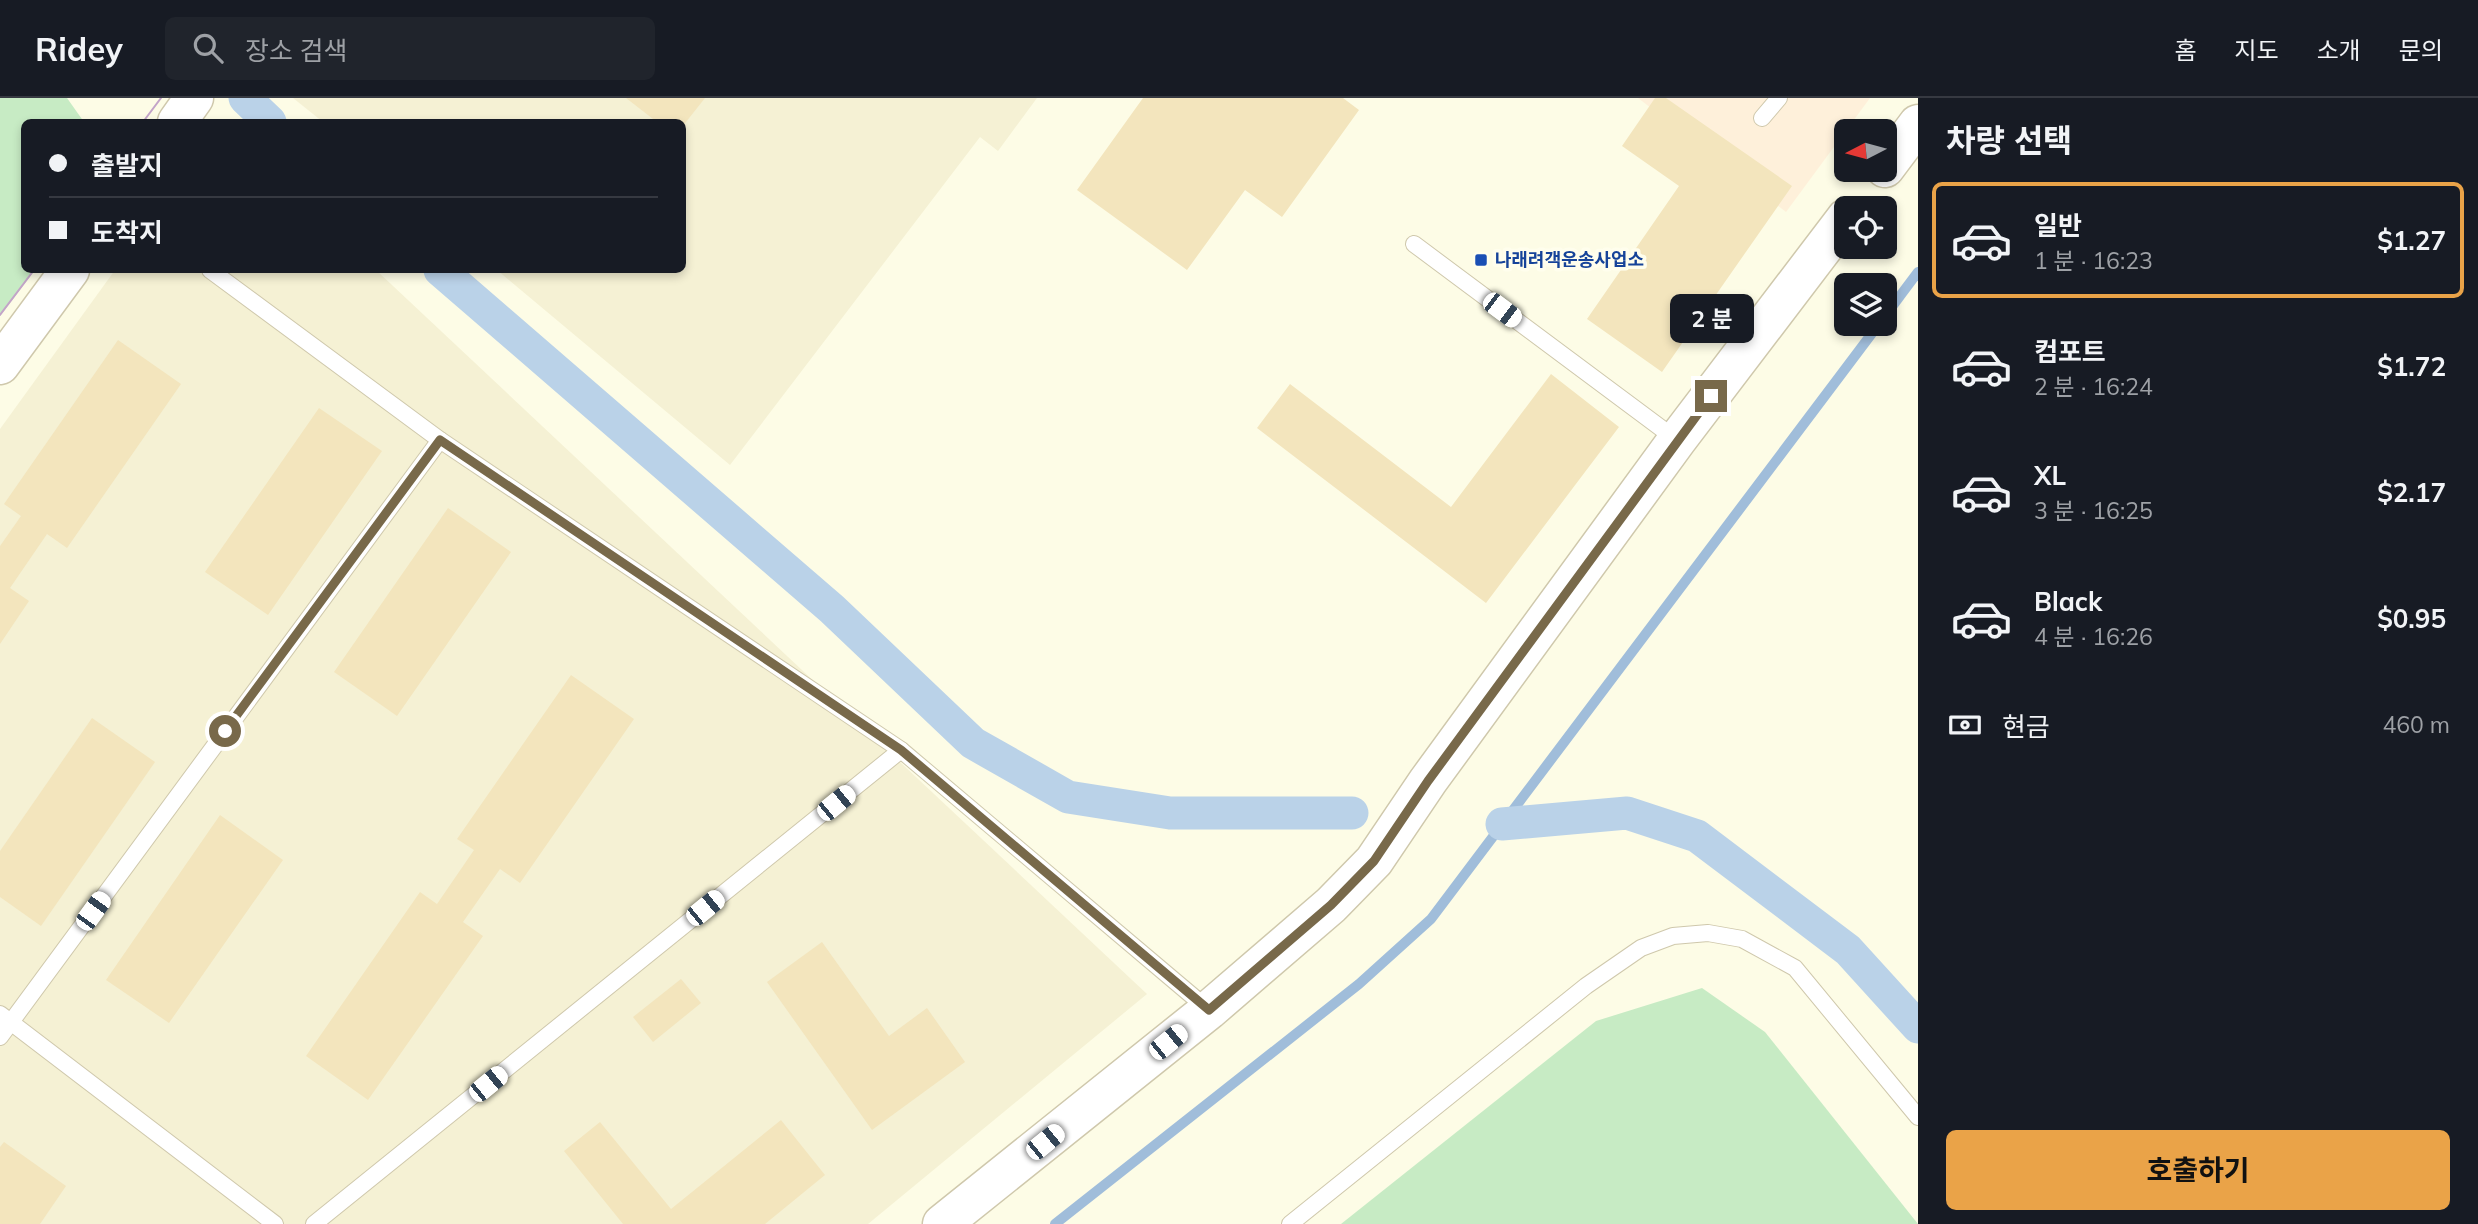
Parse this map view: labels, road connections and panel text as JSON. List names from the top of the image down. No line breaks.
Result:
{"places":{"transit":["나래려객운송사업소"]},"north":"left","page":{"header":"Ridey","search":"장소 검색","nav":["홈","지도","소개","문의"],"heading":"차량 선택","banner":["출발지","도착지"],"list":[{"name":"일반","note":"1 분 · 16:23","value":"$1.27"},{"name":"컴포트","note":"2 분 · 16:24","value":"$1.72"},{"name":"XL","note":"3 분 · 16:25","value":"$2.17"},{"name":"Black","note":"4 분 · 16:26","value":"$0.95"}],"bubble":"2 분","pay":["현금","460 m"],"buttons":"호출하기"}}
